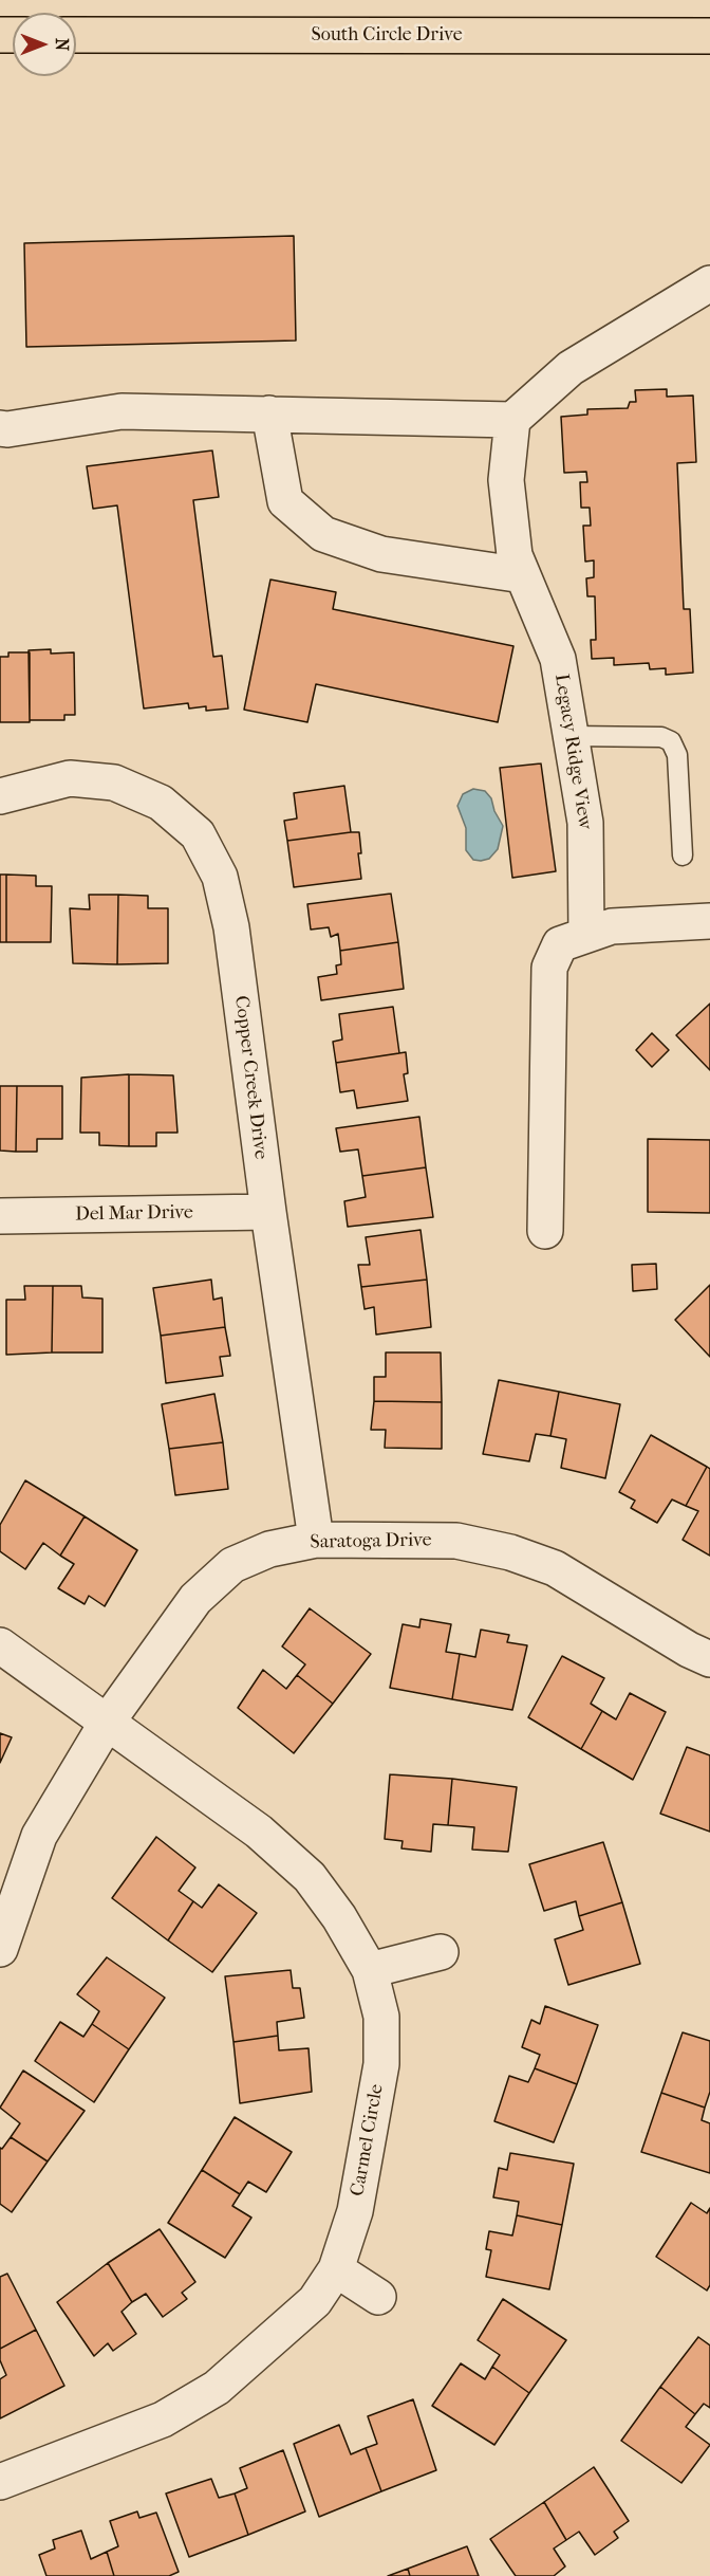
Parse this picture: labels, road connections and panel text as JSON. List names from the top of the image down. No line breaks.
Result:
{"streets":{"main road":["South Circle Drive"],"street":["Legacy Ridge View","Copper Creek Drive","Del Mar Drive","Saratoga Drive","Carmel Circle"]},"crossings":[["Copper Creek Drive","Del Mar Drive"],["Copper Creek Drive","Saratoga Drive"],["Saratoga Drive","Carmel Circle"]],"north":"right"}
